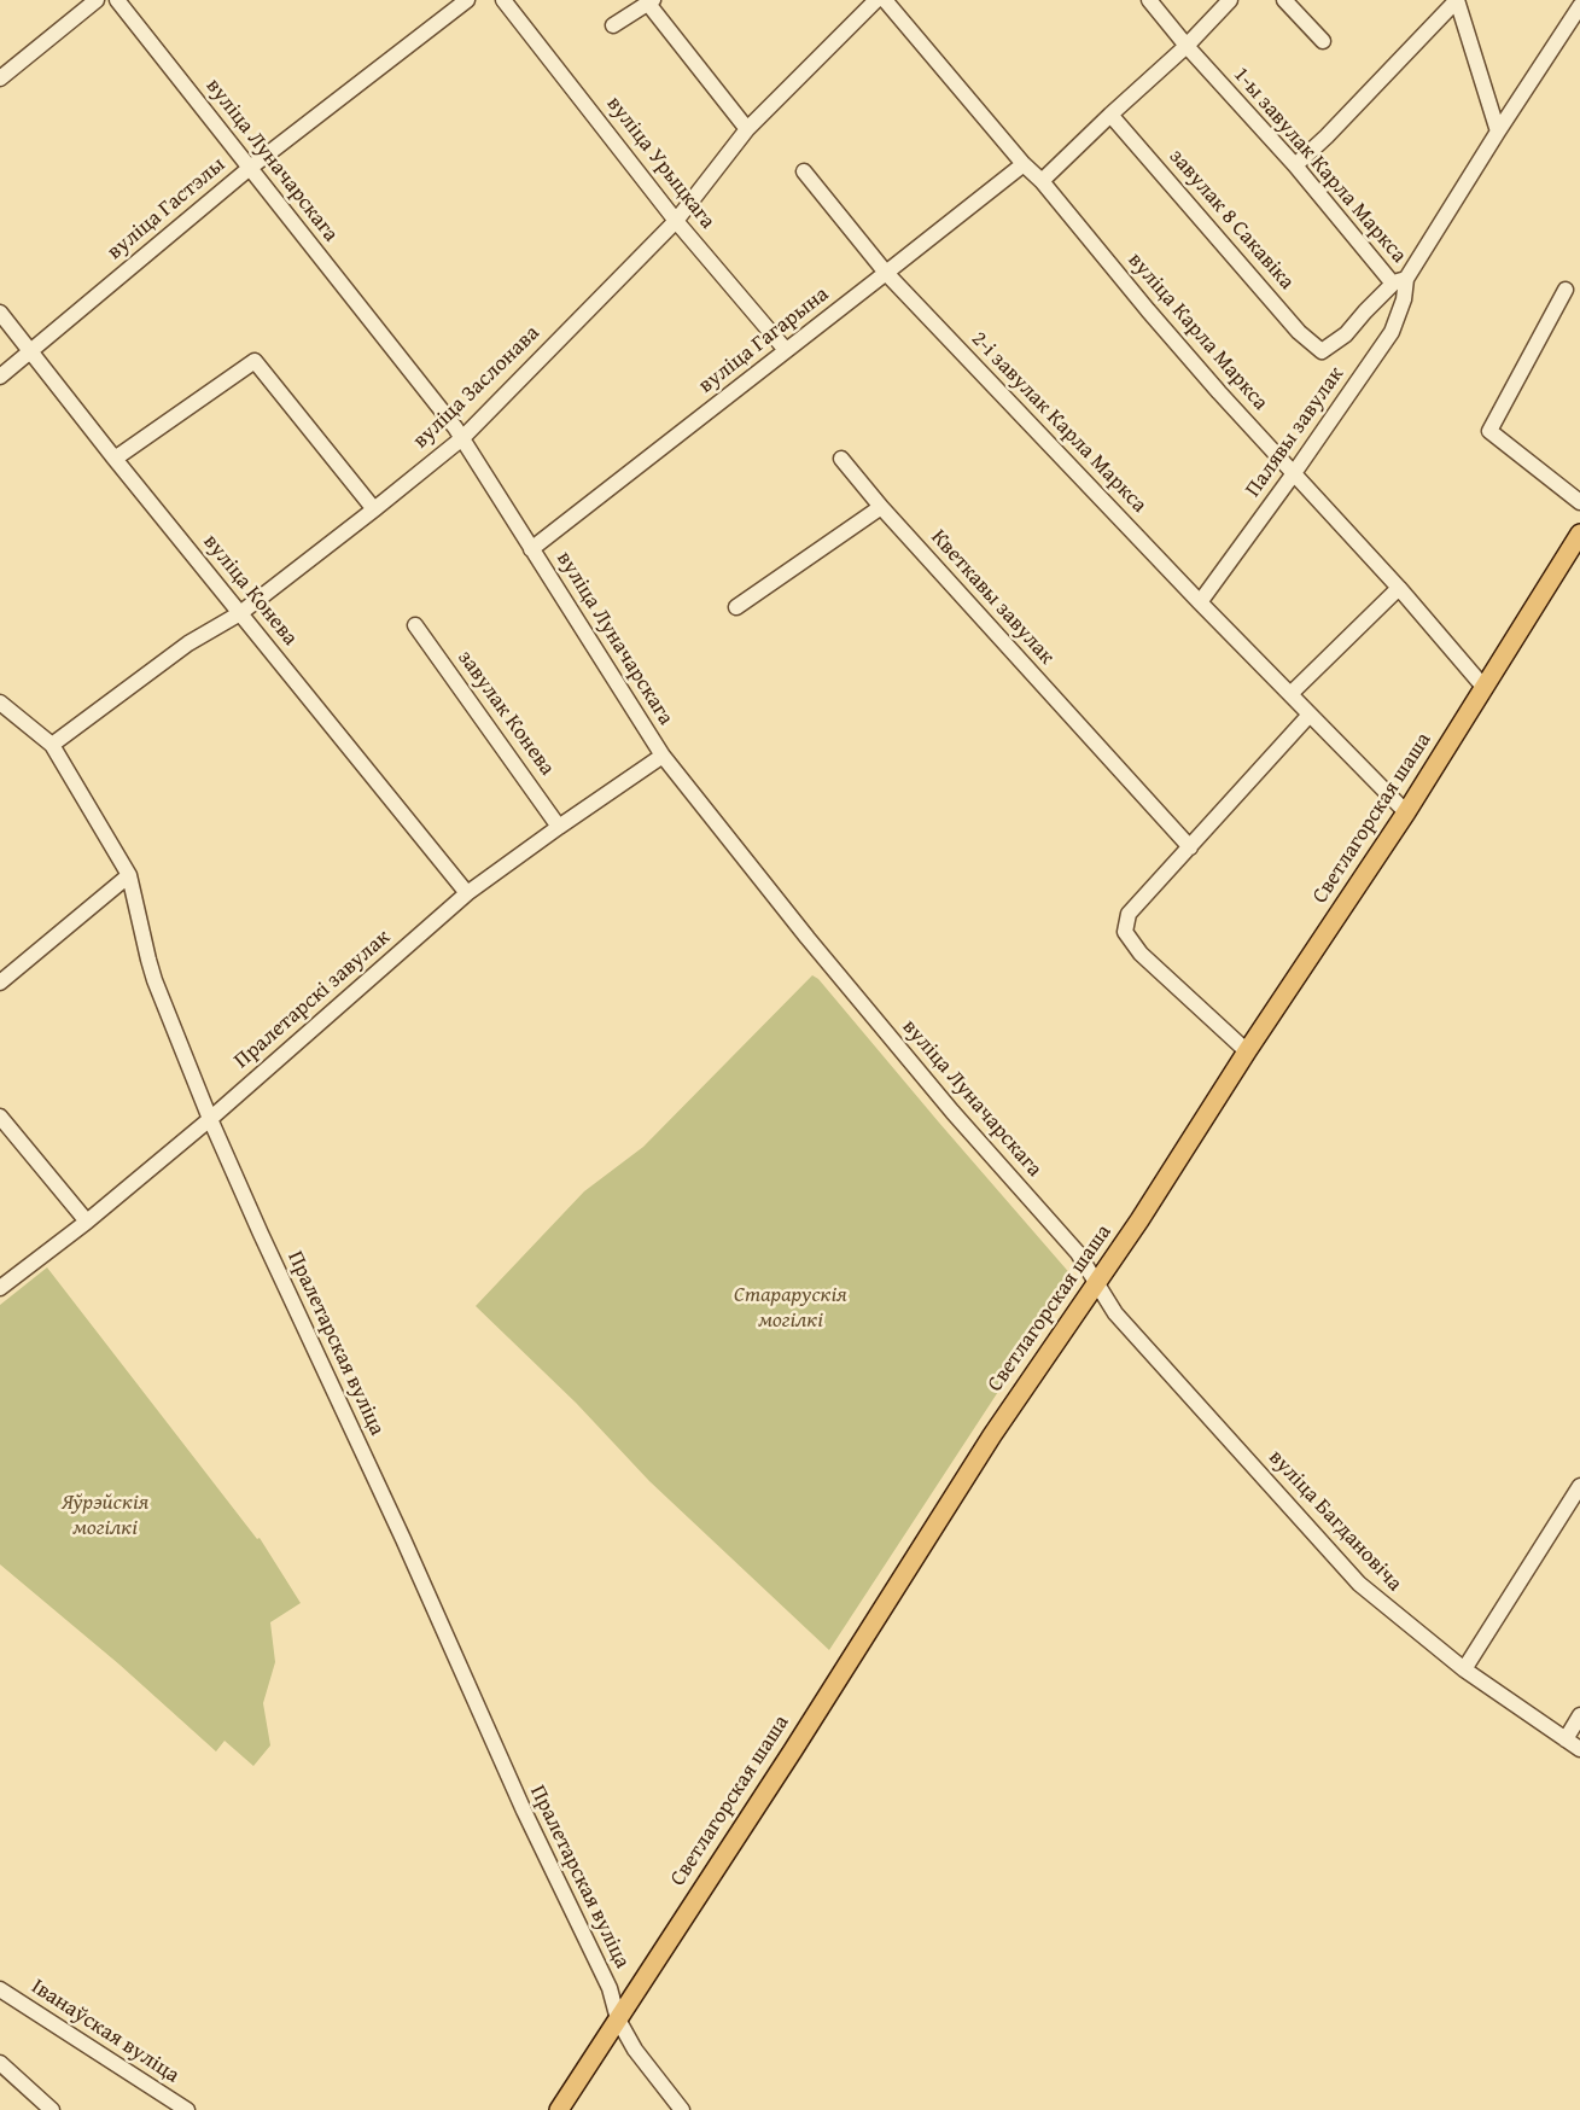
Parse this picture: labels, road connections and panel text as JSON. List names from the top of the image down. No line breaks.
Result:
{"streets":{"main road":["Светлагорская шаша"],"street":["вуліца Луначарскага","вуліца Урыцкага","1-ы завулак Карла Маркса","вуліца Гастэлы","завулак 8 Сакавіка","вуліца Карла Маркса","вуліца Гагарына","вуліца Заслонава","2-і завулак Карла Маркса","Палявы завулак","вуліца Конева","Кветкавы завулак","завулак Конева","Пралетарскі завулак","Пралетарская вуліца","вуліца Багдановіча","Іванаўская вуліца"]},"crossings":[["вуліца Луначарскага","вуліца Гастэлы"],["вуліца Луначарскага","вуліца Гагарына"],["вуліца Луначарскага","вуліца Заслонава"],["вуліца Луначарскага","Светлагорская шаша"],["вуліца Луначарскага","Пралетарскі завулак"],["вуліца Луначарскага","вуліца Багдановіча"],["вуліца Урыцкага","вуліца Гагарына"],["вуліца Урыцкага","вуліца Заслонава"],["1-ы завулак Карла Маркса","завулак 8 Сакавіка"],["1-ы завулак Карла Маркса","Палявы завулак"],["вуліца Гастэлы","вуліца Конева"],["вуліца Карла Маркса","вуліца Гагарына"],["вуліца Карла Маркса","Палявы завулак"],["вуліца Карла Маркса","Светлагорская шаша"],["вуліца Гагарына","2-і завулак Карла Маркса"],["вуліца Заслонава","вуліца Конева"],["вуліца Заслонава","Пралетарская вуліца"],["2-і завулак Карла Маркса","Палявы завулак"],["2-і завулак Карла Маркса","Светлагорская шаша"],["вуліца Конева","Пралетарскі завулак"],["завулак Конева","Пралетарскі завулак"],["Светлагорская шаша","Пралетарская вуліца"],["Светлагорская шаша","вуліца Багдановіча"],["Пралетарскі завулак","Пралетарская вуліца"]],"parks":["Старарускія могілкі","Яўрэйскія могілкі"]}
